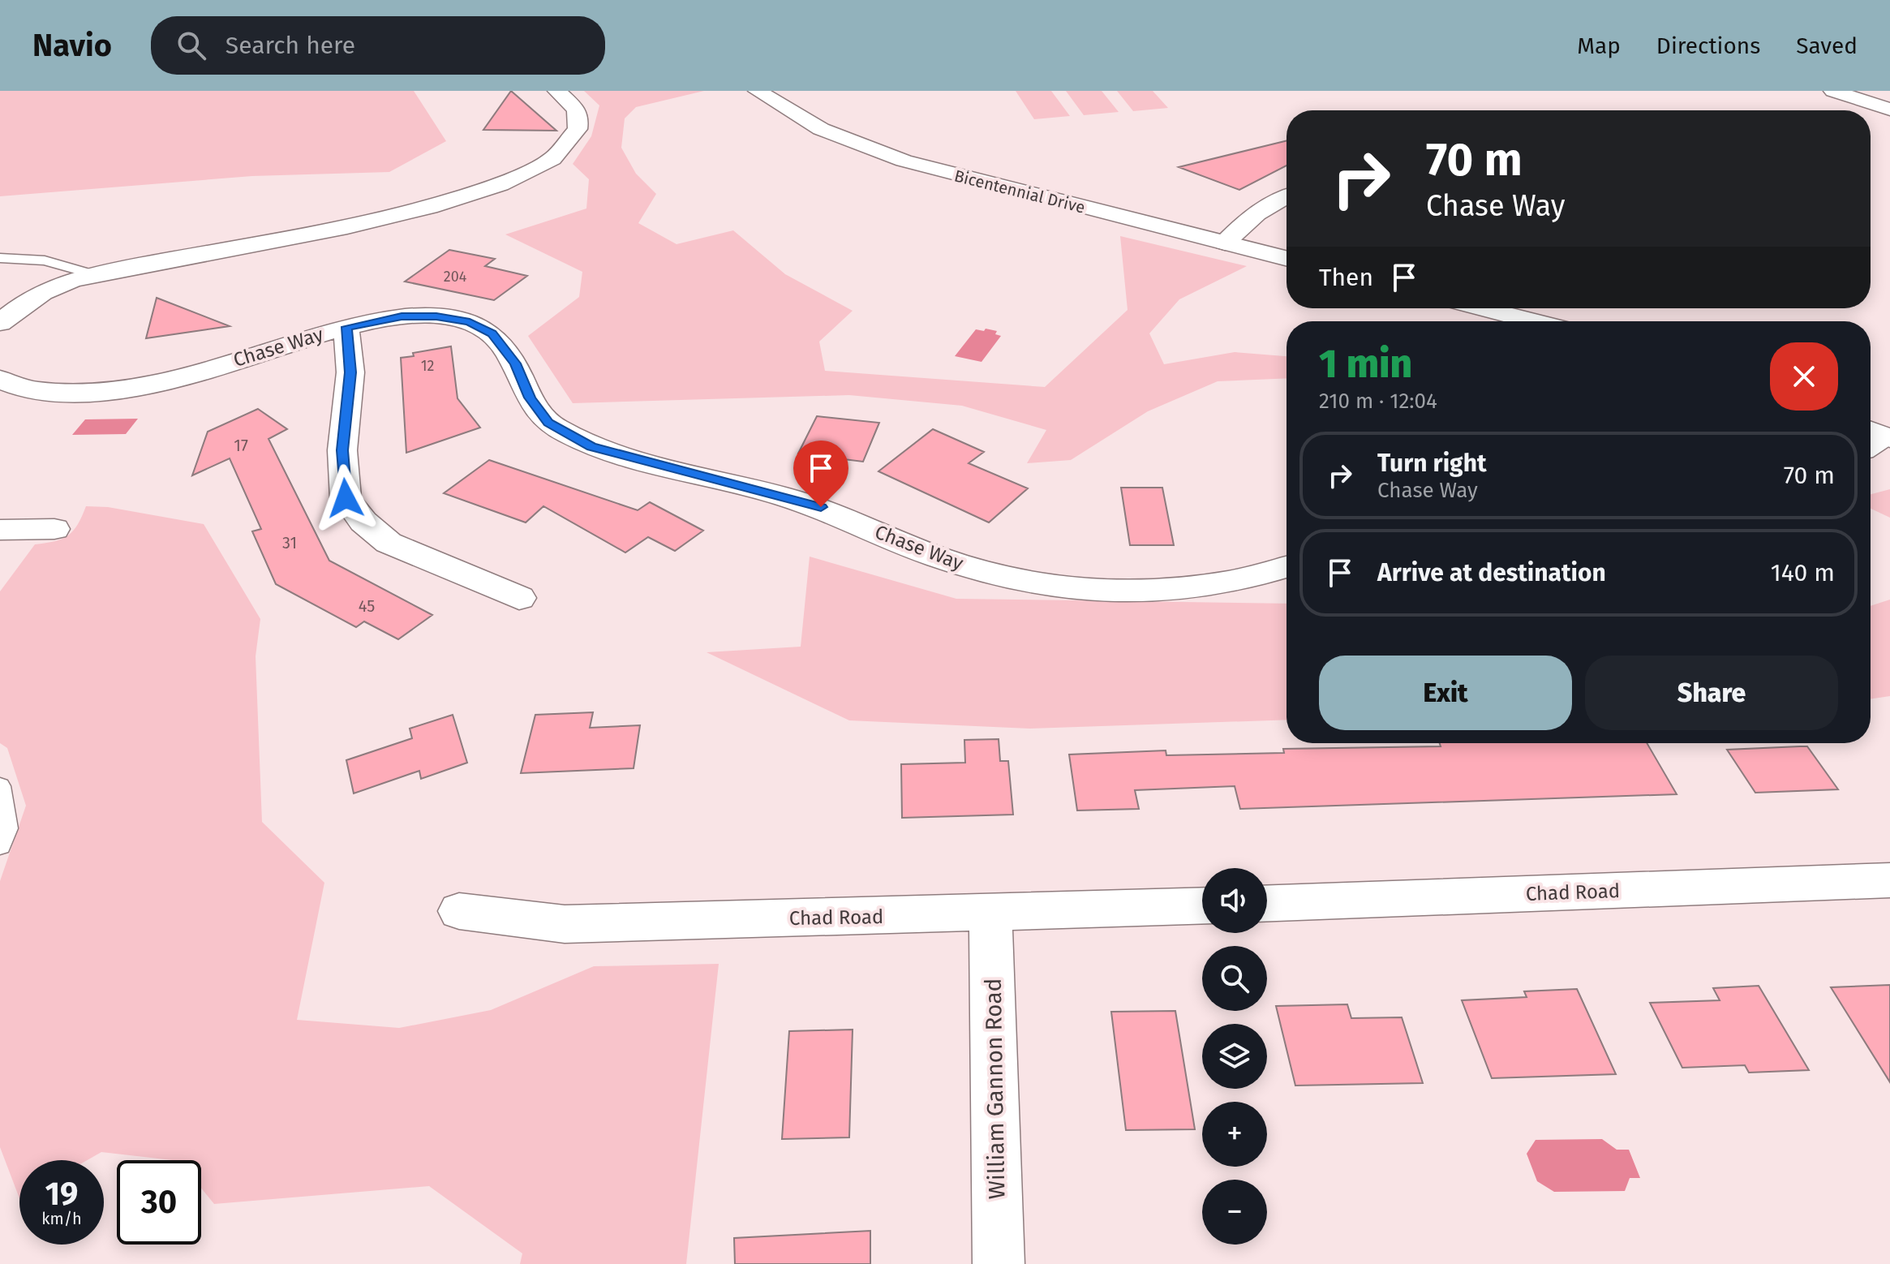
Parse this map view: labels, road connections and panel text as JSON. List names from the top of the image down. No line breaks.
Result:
{"streets":{"main road":["Bicentennial Drive","Chase Way","Chad Road","William Gannon Road"]},"crossings":[["Chad Road","William Gannon Road"]],"house_numbers":["204","12","17","31","45"],"page":{"header":"Navio","search":"Search here","nav":["Map","Directions","Saved"],"turn":["70 m","Chase Way"],"then":"Then","heading":["1 min","210 m · 12:04"],"list":[{"name":"Turn right","note":"Chase Way","value":"70 m"},{"name":"Arrive at destination","value":"140 m"}],"buttons":["Exit","Share"],"map_buttons":["+","−"],"speed":"19 km/h","limit":"30"}}
